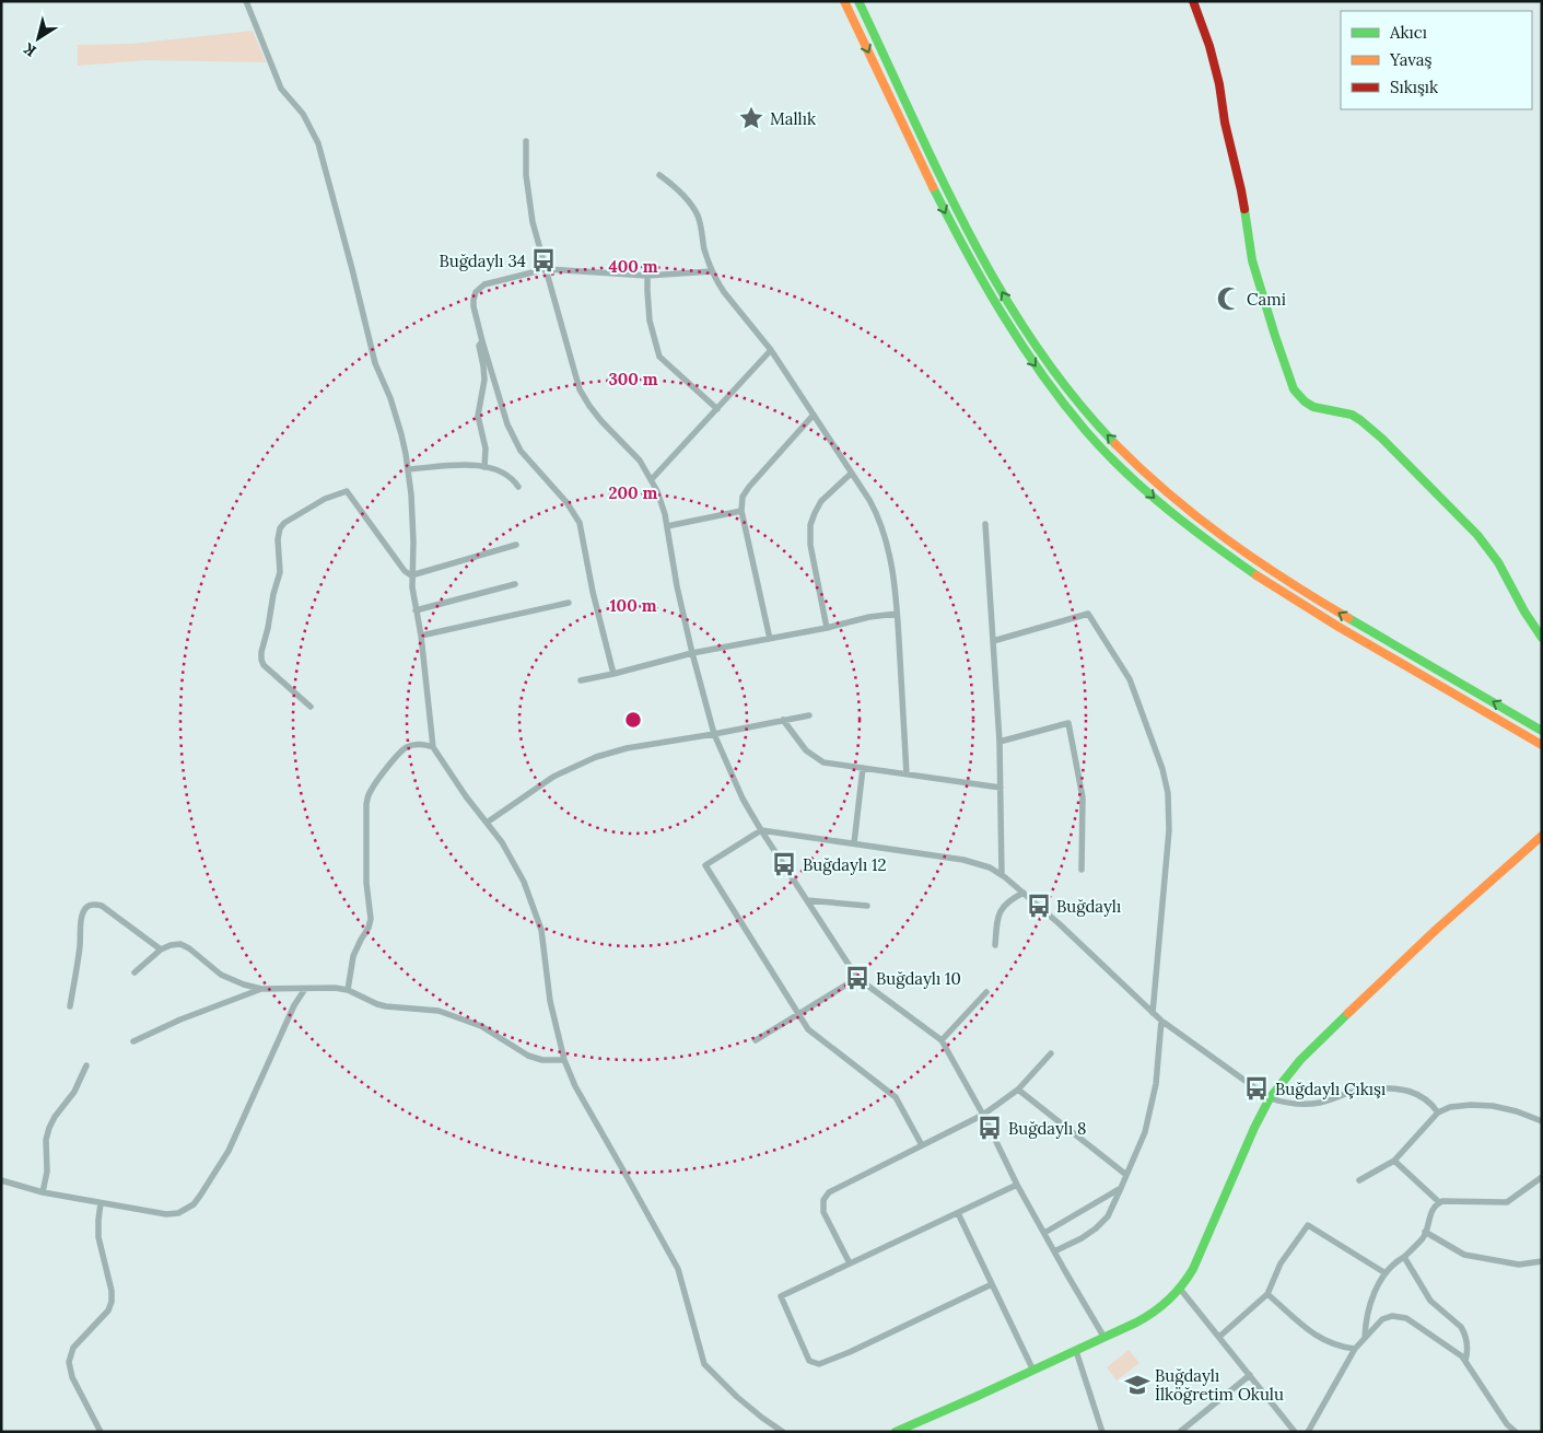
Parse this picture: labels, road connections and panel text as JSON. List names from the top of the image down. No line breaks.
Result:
{"places":{"place":["Mallık"],"bus stop":["Buğdaylı 34","Buğdaylı 12","Buğdaylı","Buğdaylı 10","Buğdaylı Çıkışı","Buğdaylı 8"],"mosque":["Cami"],"school or university":["Buğdaylı İlköğretim Okulu"]},"legend":["Akıcı","Yavaş","Sıkışık"],"north":"bottom left","rings":["400 m","300 m","200 m","100 m"]}
